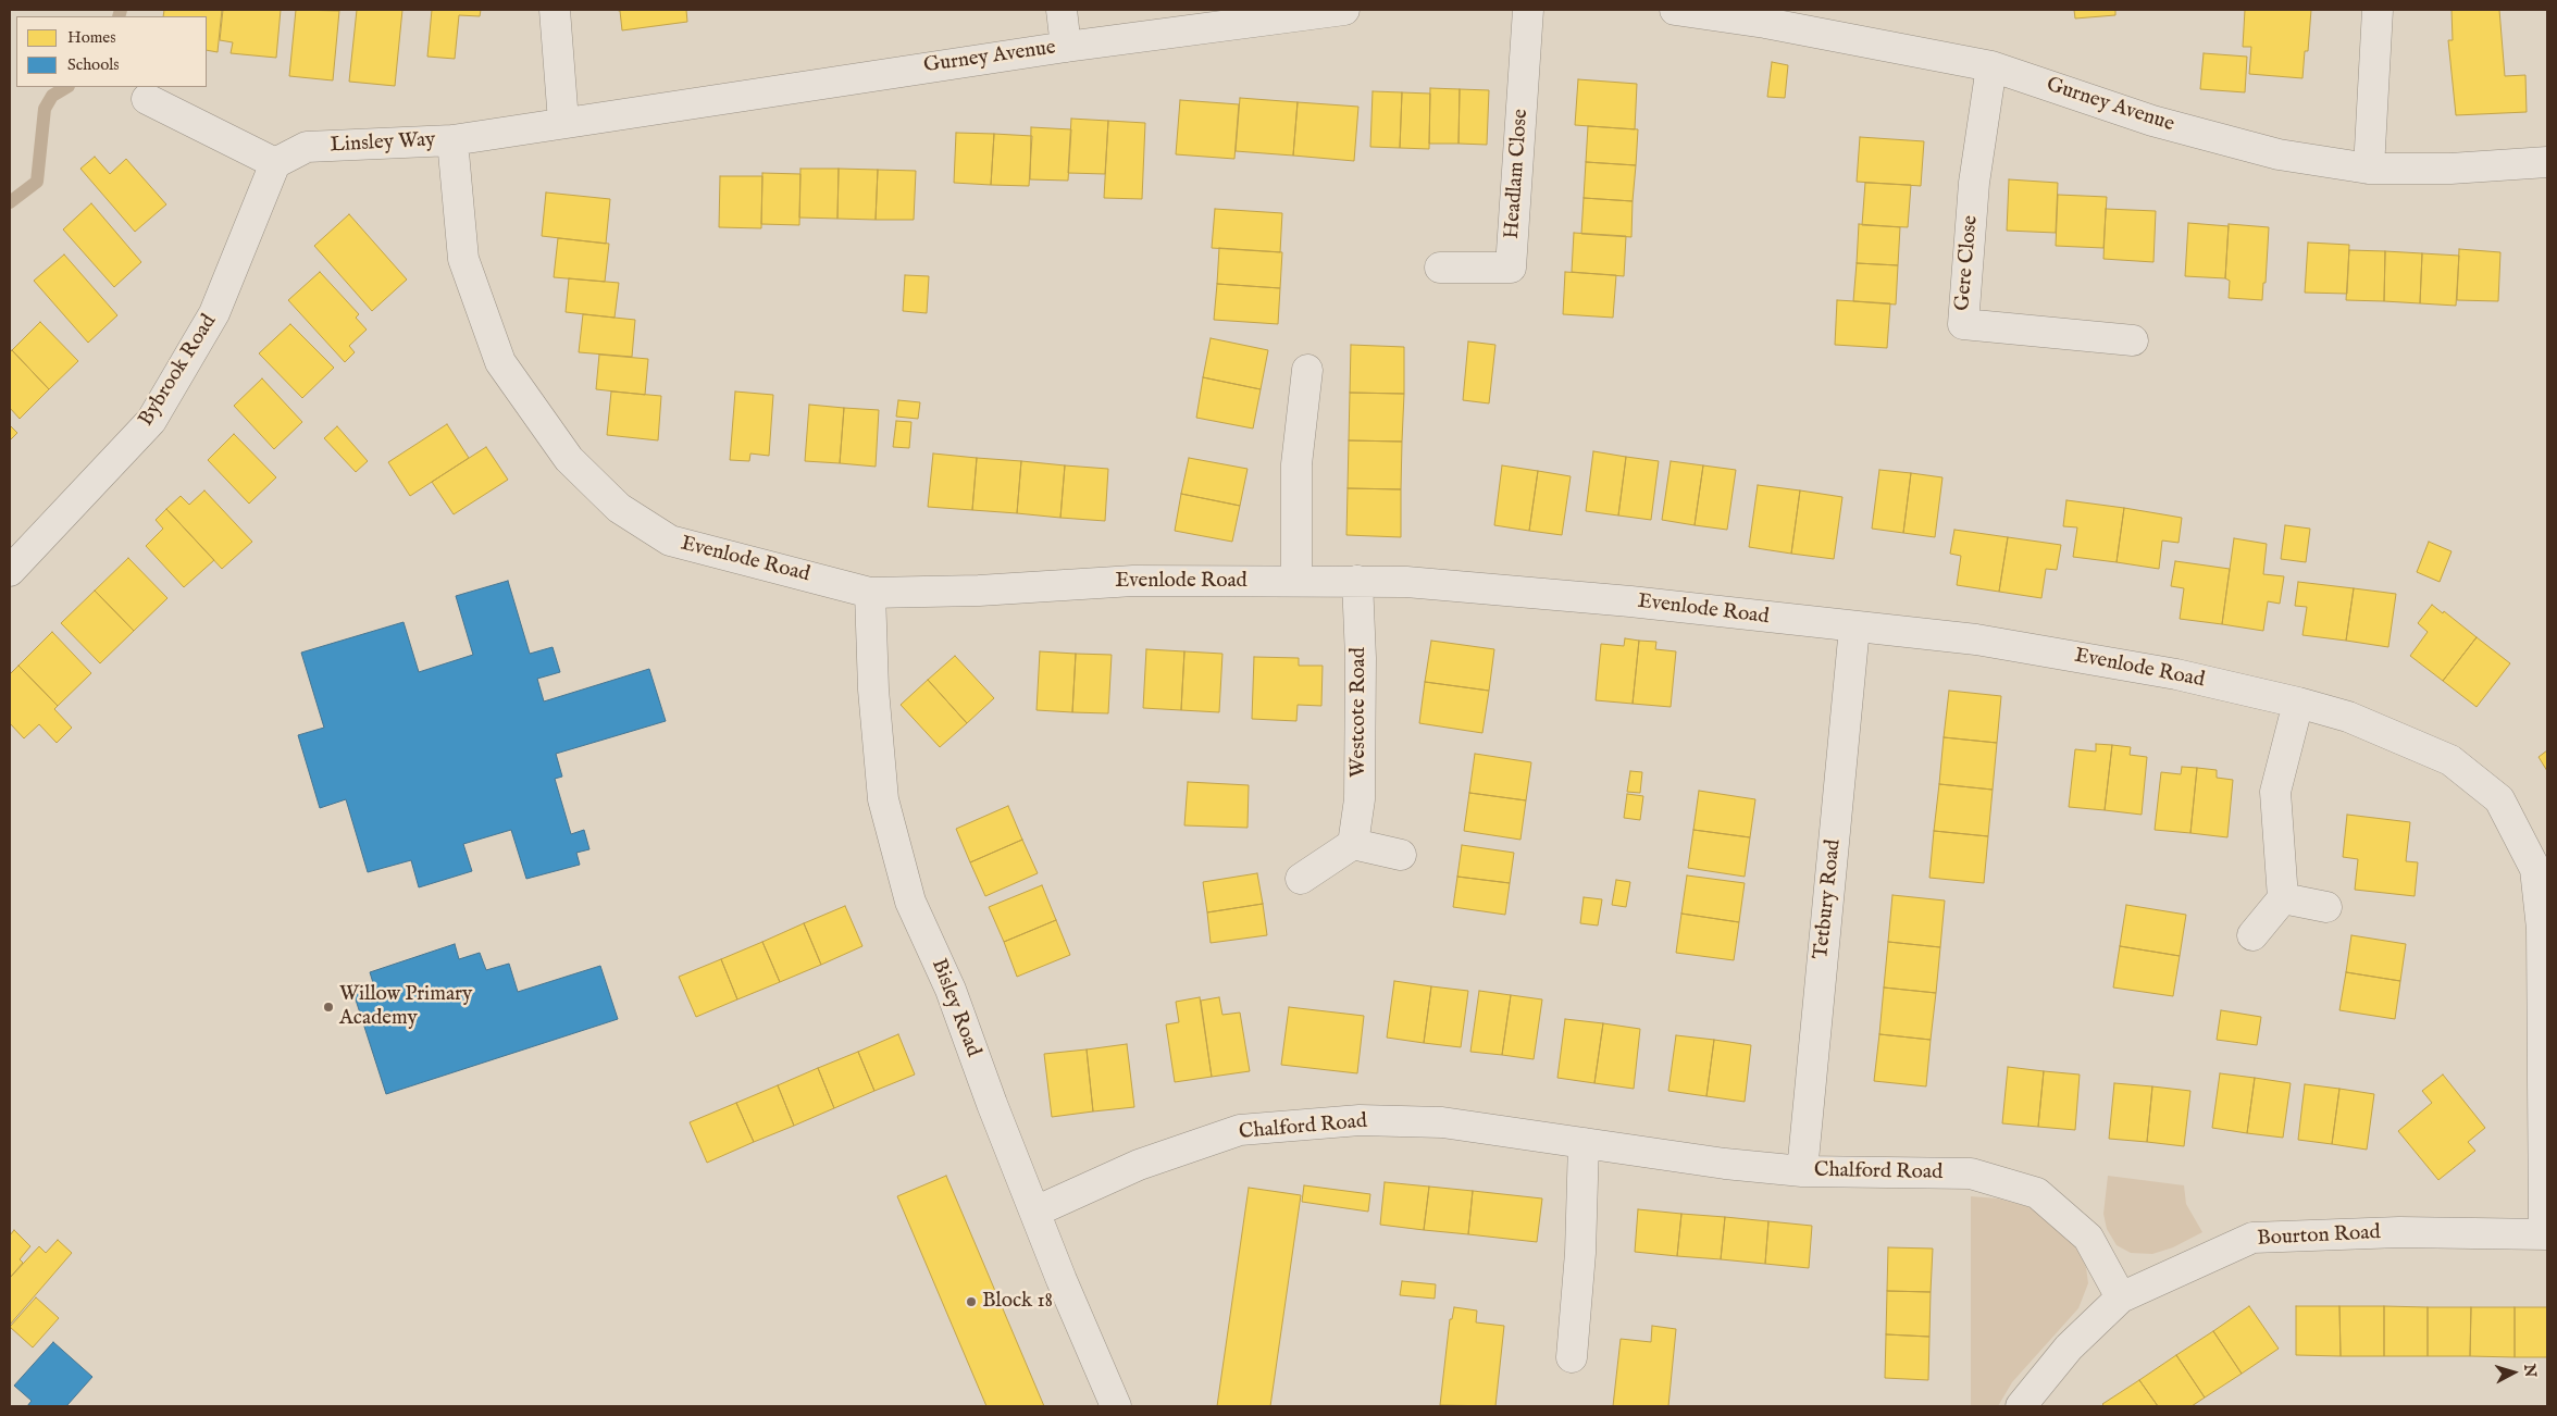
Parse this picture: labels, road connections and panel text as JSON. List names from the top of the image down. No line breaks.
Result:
{"streets":{"street":["Gurney Avenue","Linsley Way","Headlam Close","Gere Close","Bybrook Road","Evenlode Road","Westcote Road","Tetbury Road","Bisley Road","Chalford Road","Bourton Road"]},"crossings":[["Gurney Avenue","Linsley Way"],["Gurney Avenue","Gere Close"],["Linsley Way","Bybrook Road"],["Linsley Way","Evenlode Road"],["Evenlode Road","Westcote Road"],["Evenlode Road","Tetbury Road"],["Evenlode Road","Bisley Road"],["Evenlode Road","Bourton Road"],["Tetbury Road","Chalford Road"],["Bisley Road","Chalford Road"],["Chalford Road","Bourton Road"]],"places":["Willow Primary Academy","Block 18"],"legend":["Homes","Schools"],"north":"right"}
